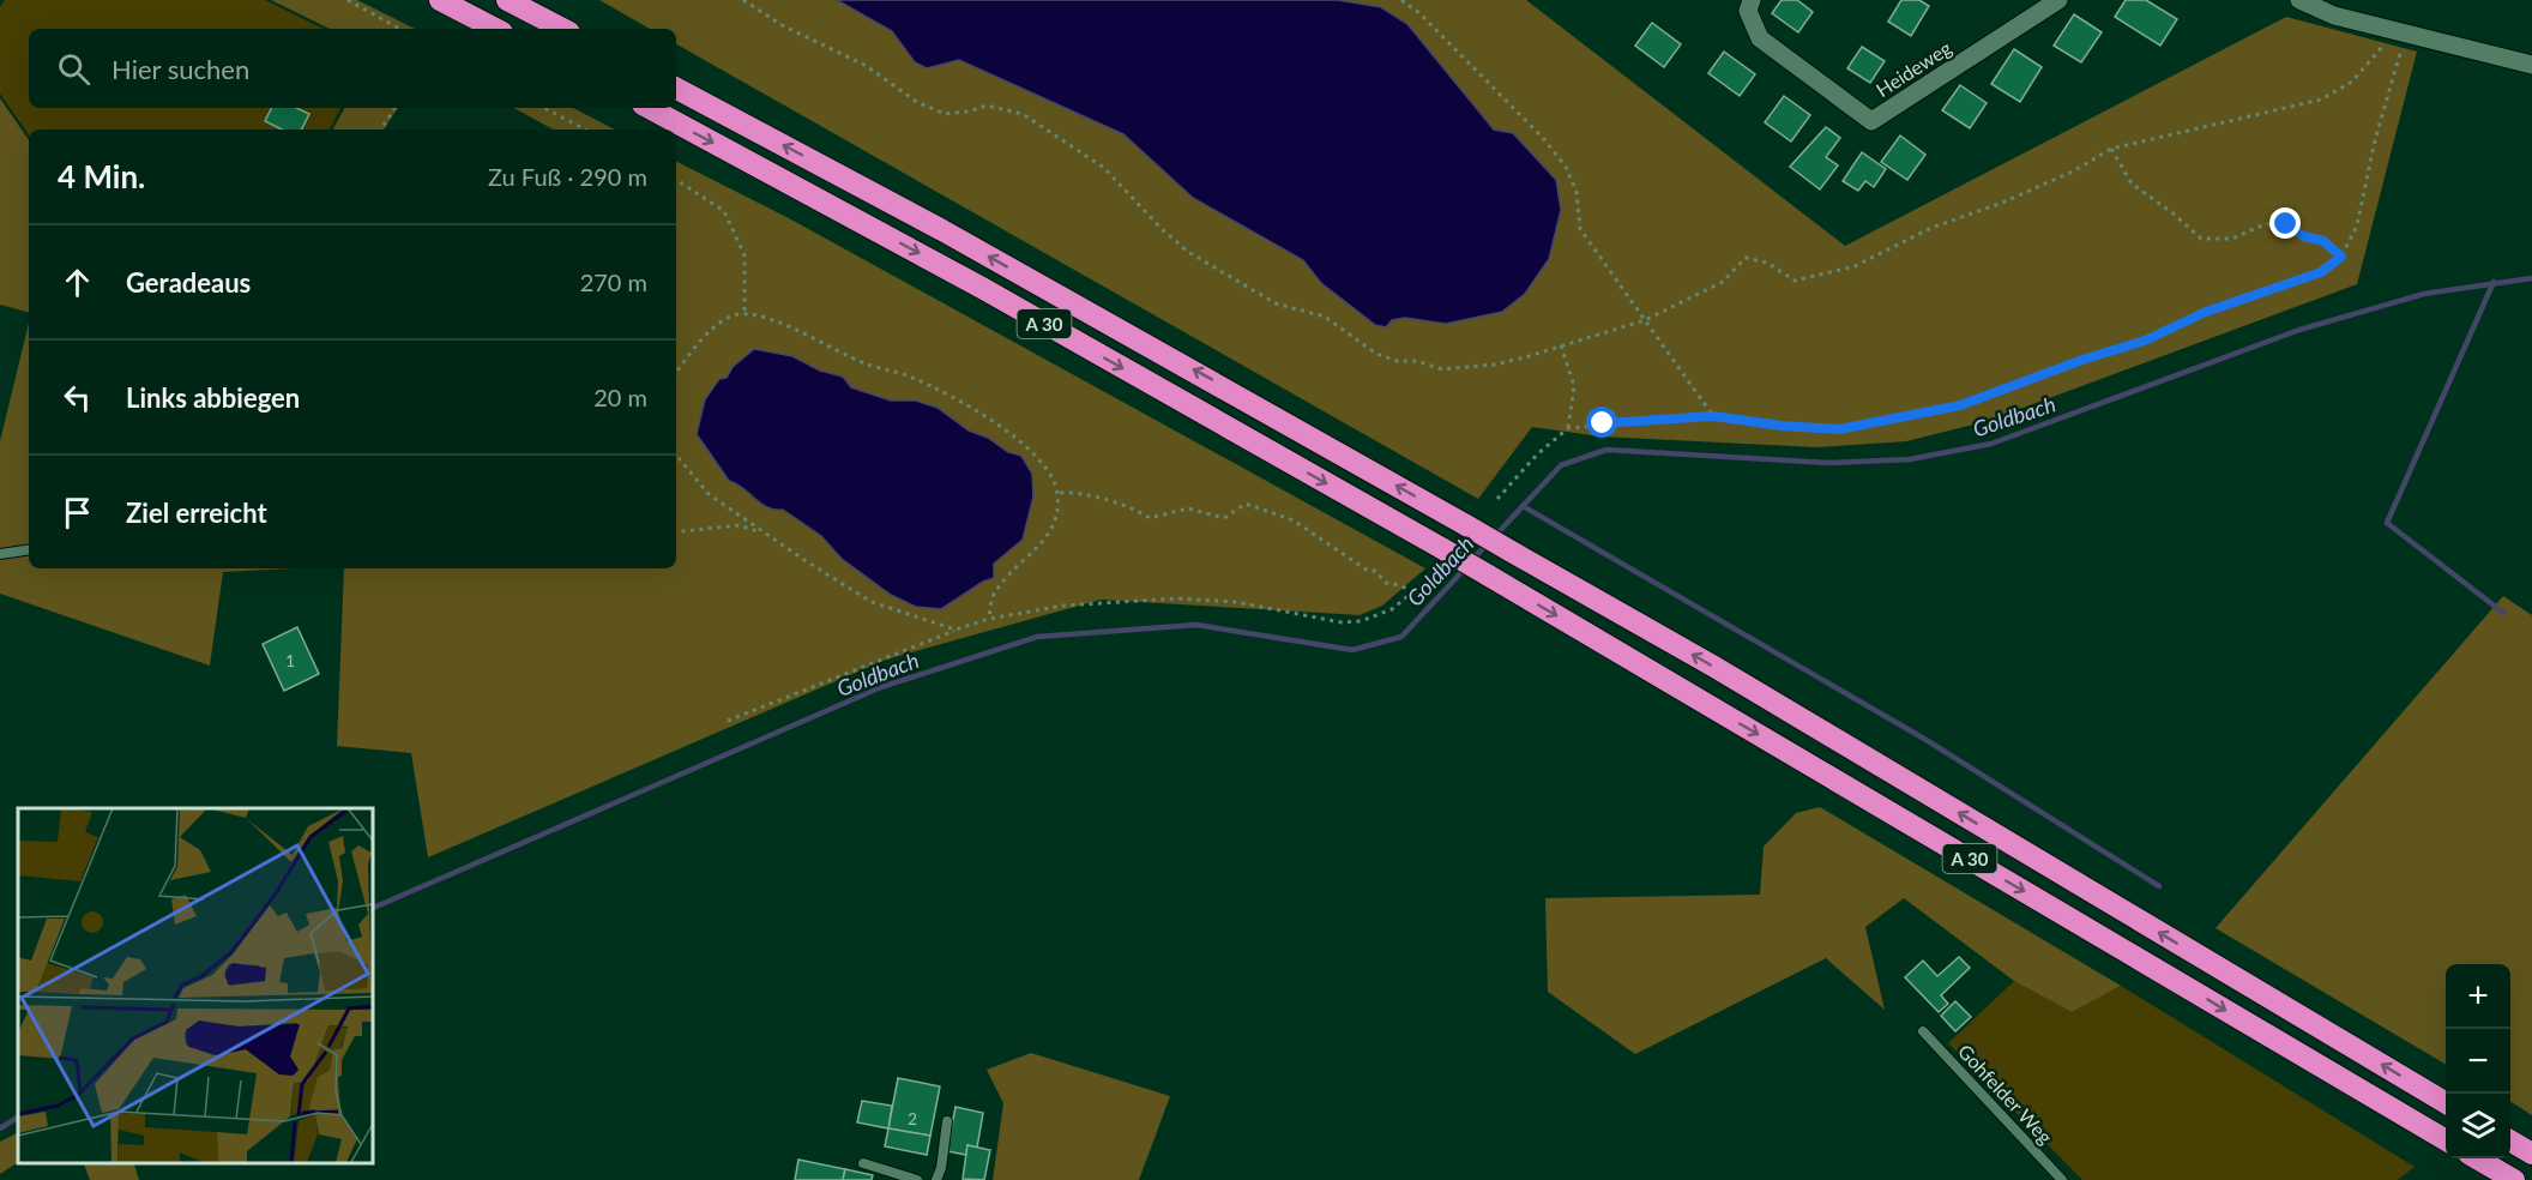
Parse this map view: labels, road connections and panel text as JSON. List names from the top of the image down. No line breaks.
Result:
{"streets":{"highway":["A 30"],"street":["Heideweg"],"lane":["Gohfelder Weg"]},"water":["Goldbach"],"house_numbers":["1","2"],"page":{"search":"Hier suchen","heading":["4 Min.","Zu Fuß · 290 m"],"list":[["Geradeaus","270 m"],["Links abbiegen","20 m"],"Ziel erreicht"],"map_buttons":["+","−"]}}
